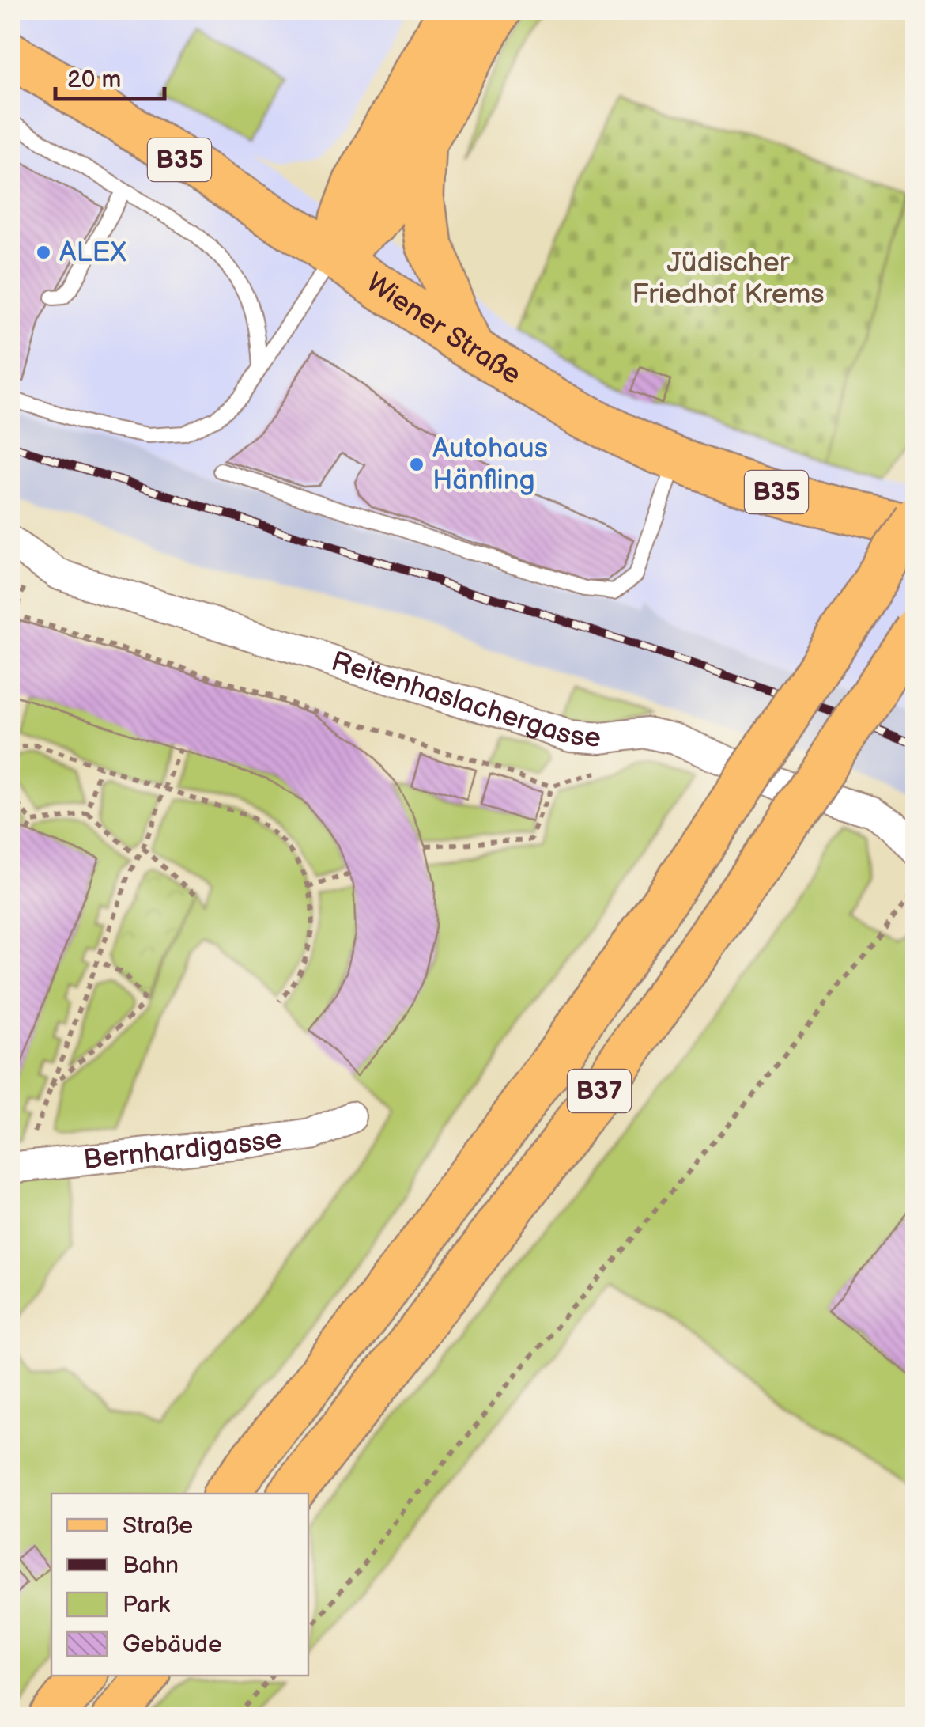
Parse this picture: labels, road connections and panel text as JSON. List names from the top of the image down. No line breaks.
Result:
{"streets":{"main road":["B35","Wiener Straße","B37"],"street":["Reitenhaslachergasse","Bernhardigasse"]},"parks":["Jüdischer Friedhof Krems"],"places":["ALEX","Autohaus Hänfling"],"legend":["Straße","Bahn","Park","Gebäude"],"scale_bar":"20 m"}
